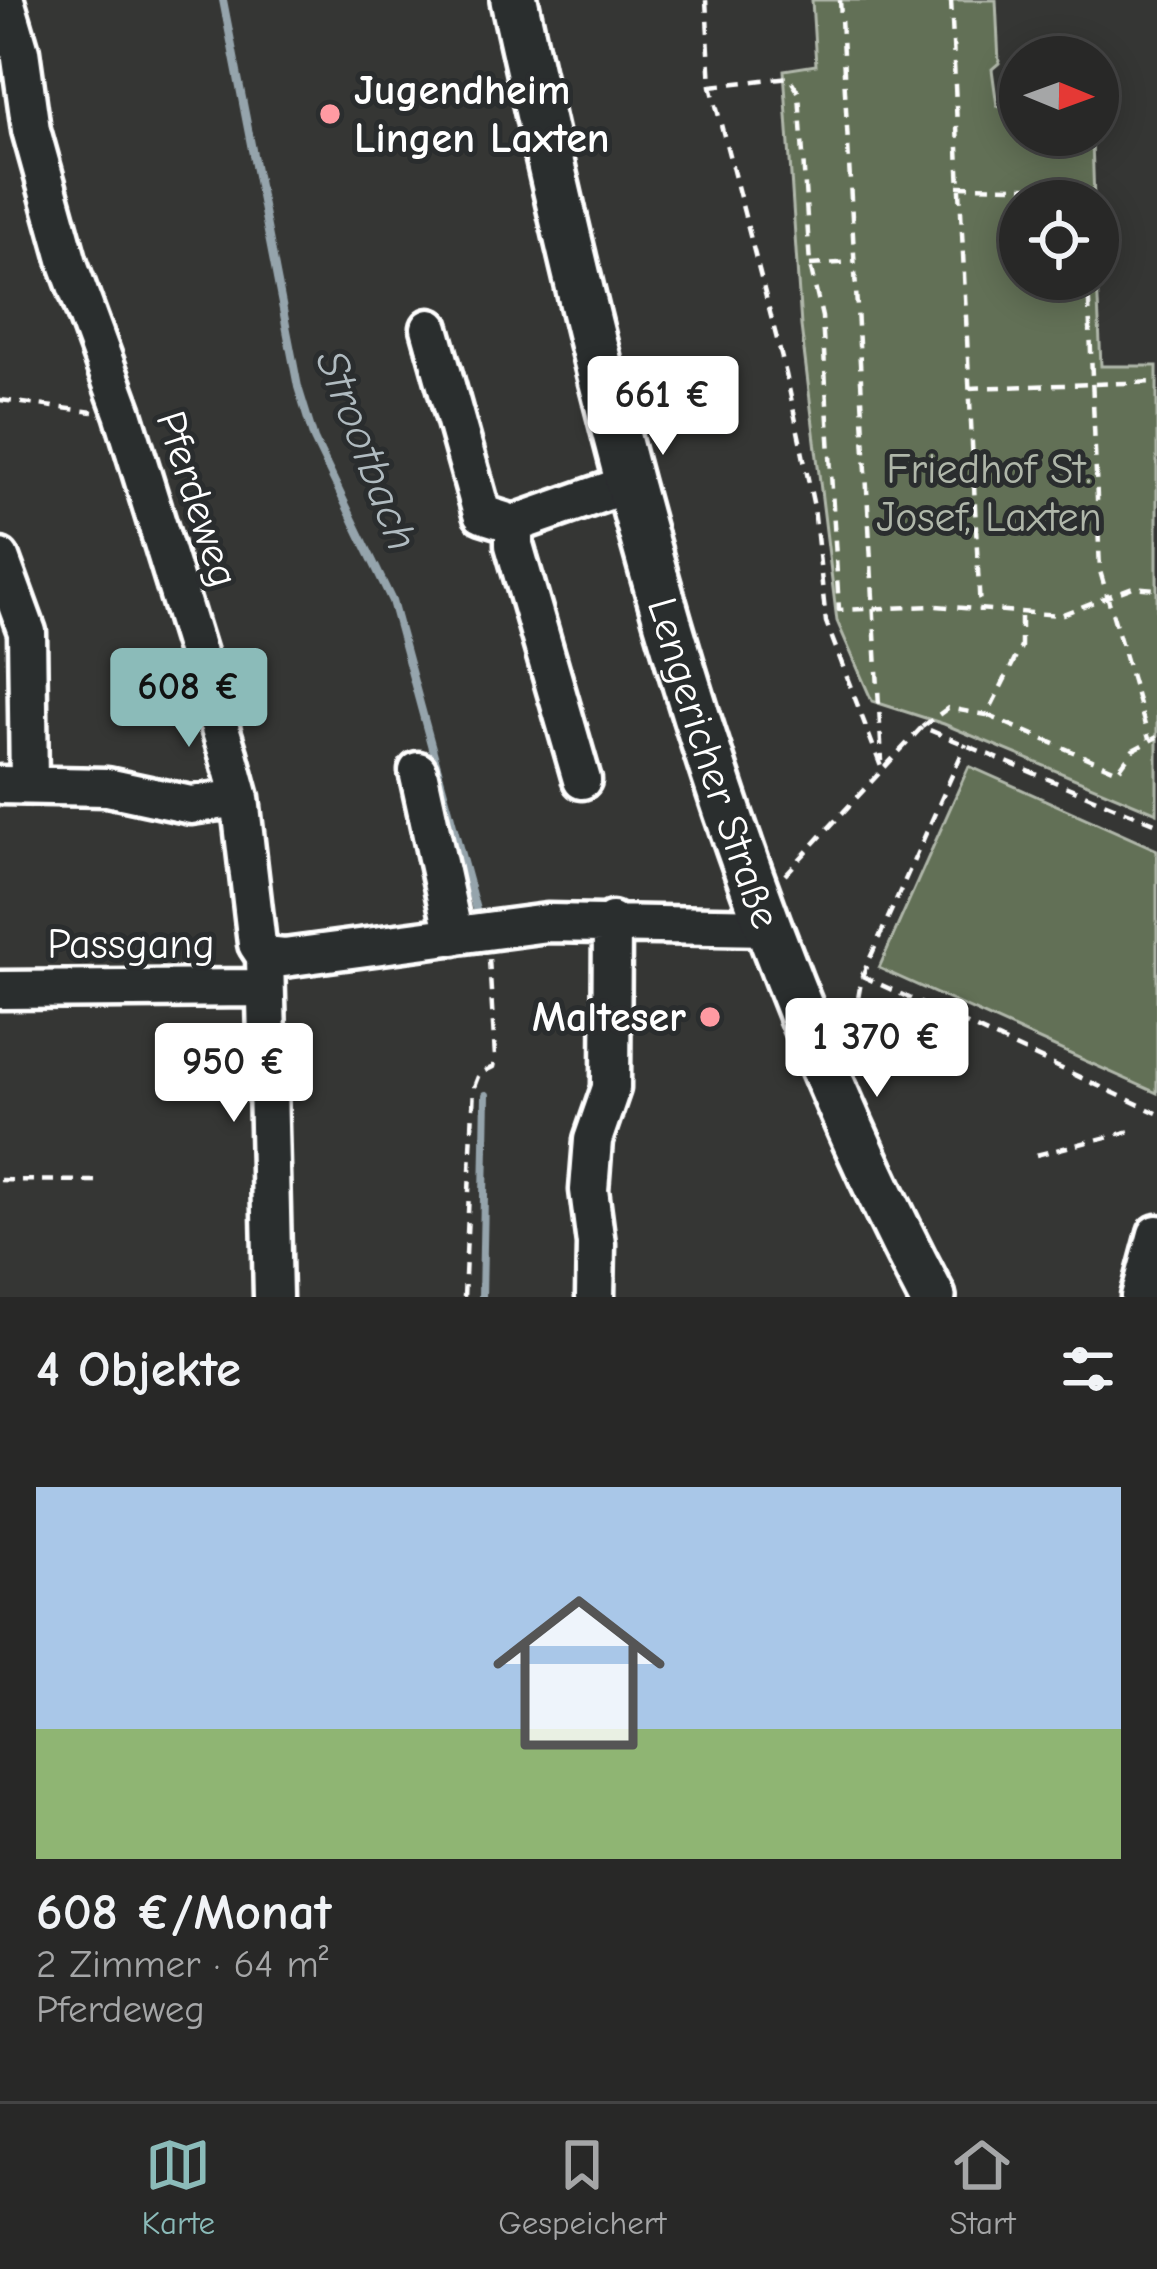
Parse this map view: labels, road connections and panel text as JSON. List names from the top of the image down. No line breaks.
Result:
{"streets":{"main road":["Lengericher Straße"],"street":["Pferdeweg","Passgang"]},"crossings":[["Pferdeweg","Passgang"]],"water":["Strootbach"],"parks":["Friedhof St. Josef, Laxten"],"places":["Jugendheim Lingen Laxten","Malteser"],"north":"right","page":{"price":["661 €","608 €","1 370 €","950 €"],"heading":"4 Objekte","list":[{"name":"608 €/Monat","note":"2 Zimmer · 64 m² · Pferdeweg"}],"tabs":["Karte","Gespeichert","Start"]}}
